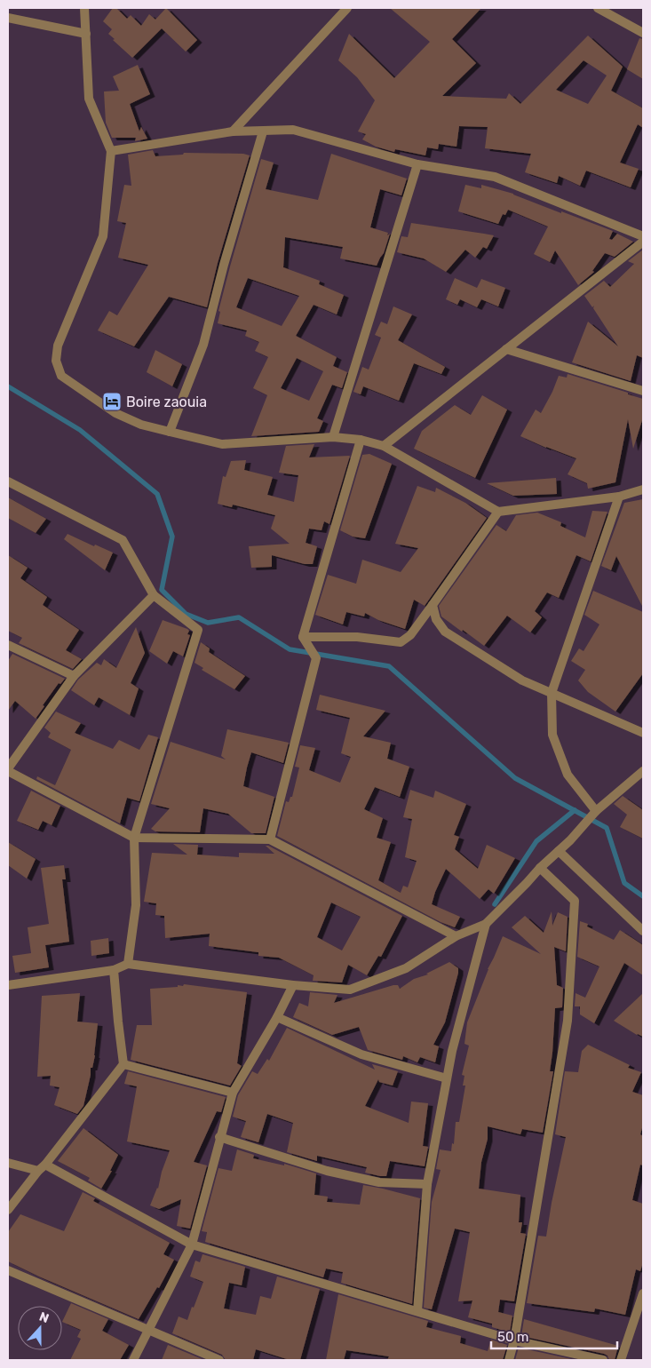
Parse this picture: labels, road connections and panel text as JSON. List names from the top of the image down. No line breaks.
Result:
{"places":{"hotel":["Boire zaouia"]},"scale_bar":"50 m","north":"top"}
